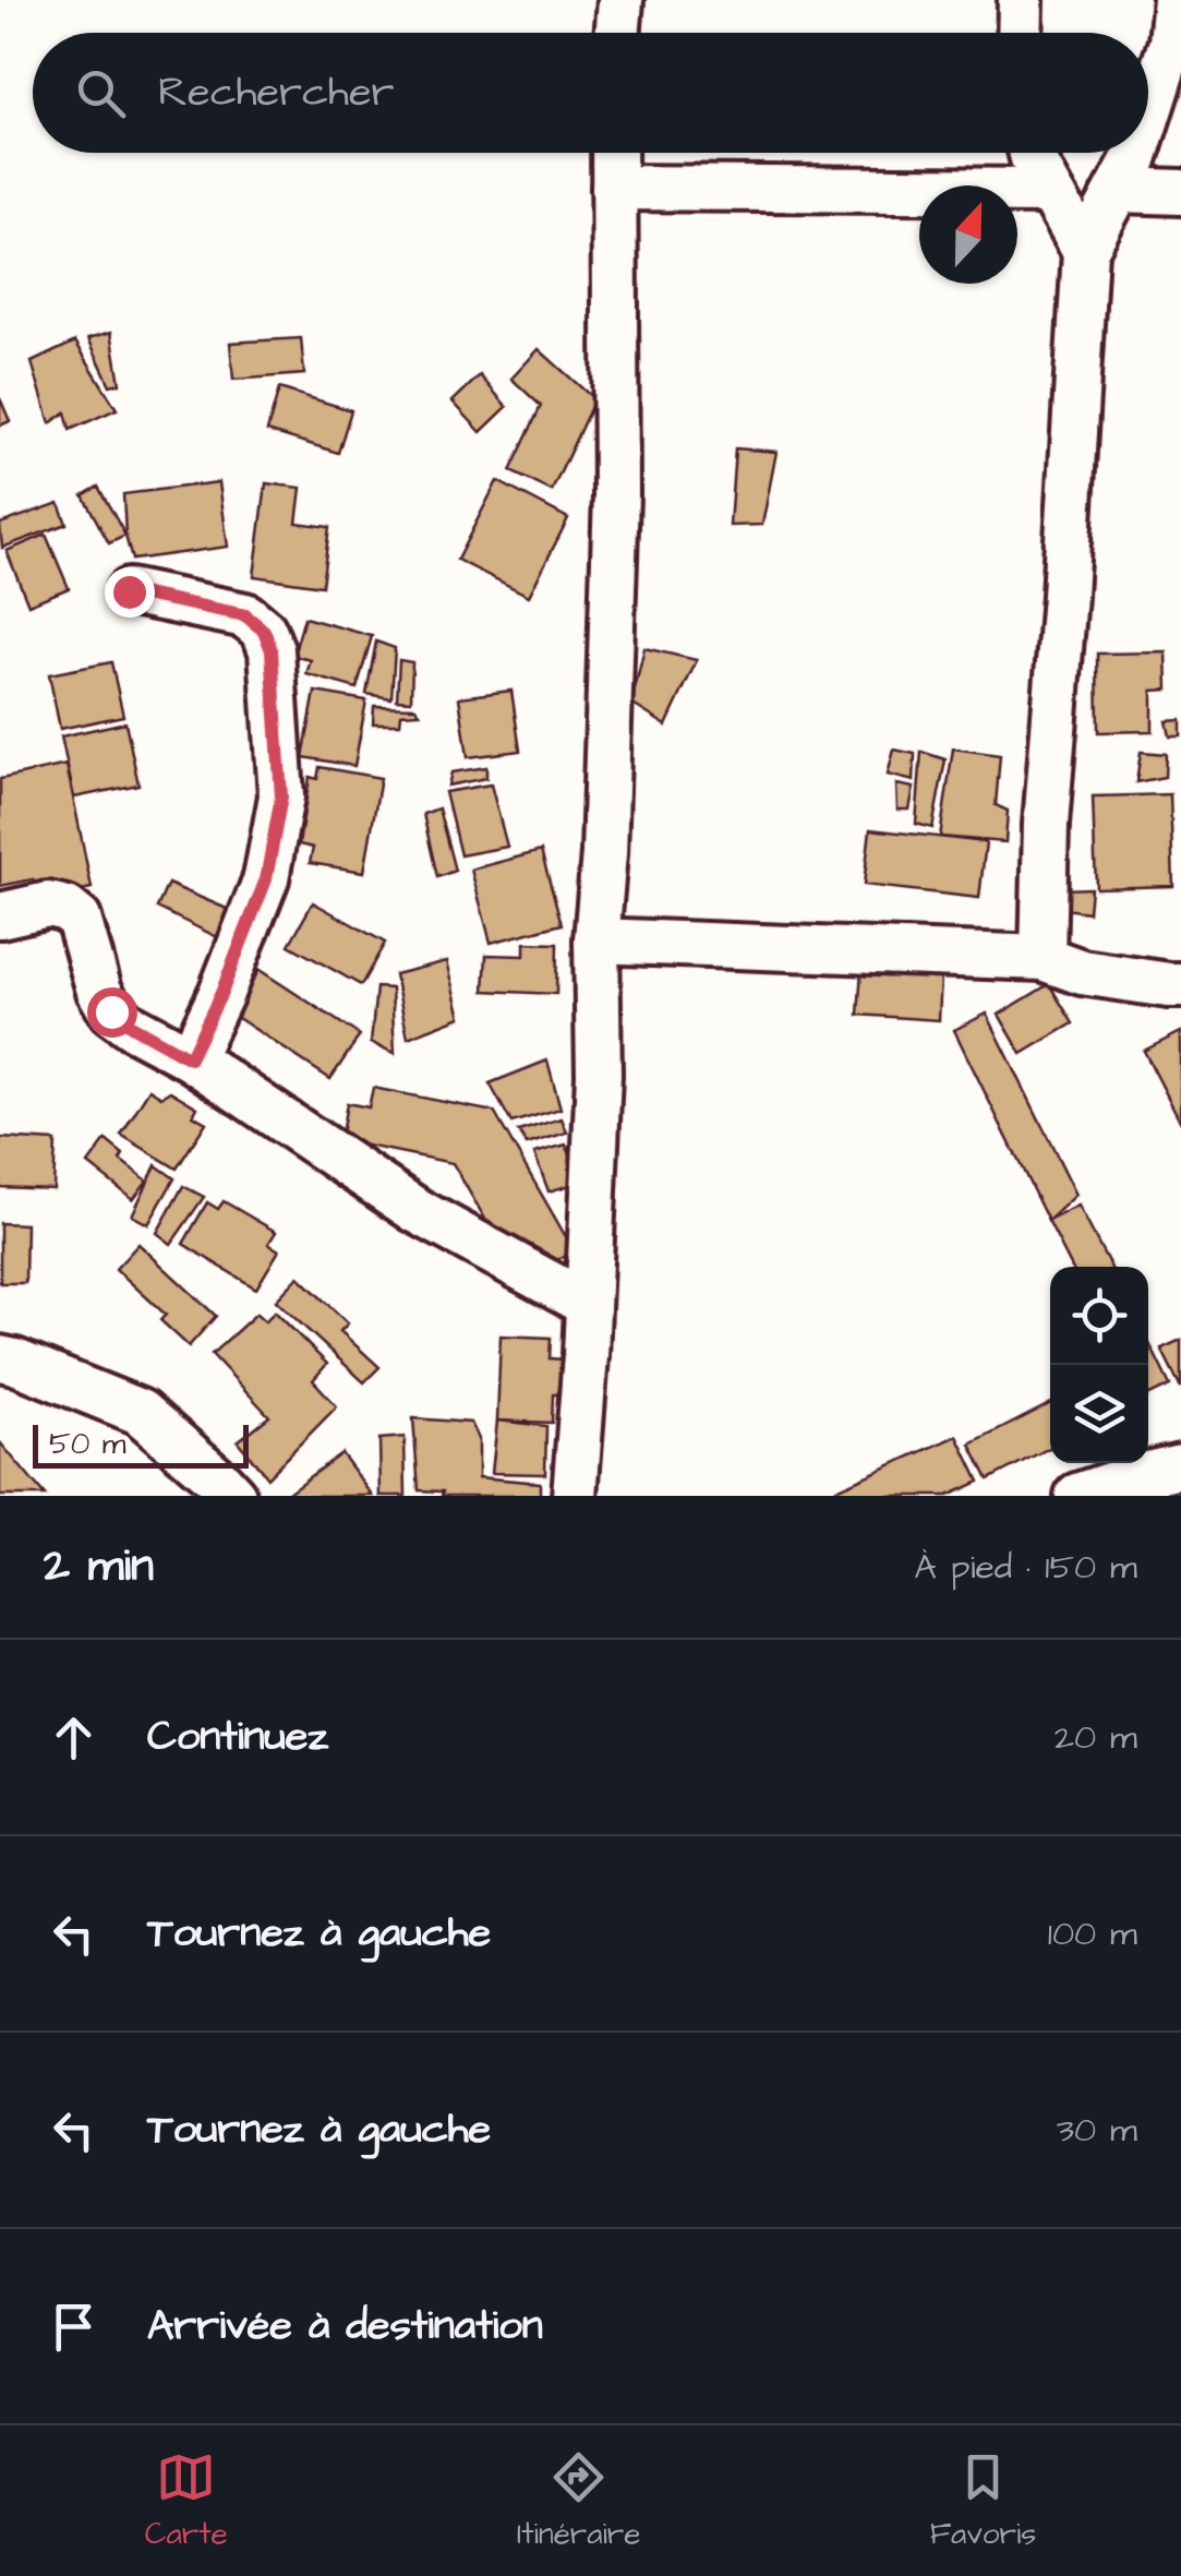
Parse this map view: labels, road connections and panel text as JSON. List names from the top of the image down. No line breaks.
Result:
{"scale_bar":"50 m","north":"top","page":{"search":"Rechercher","scale":"50 m","heading":["2 min","À pied · 150 m"],"list":[["Continuez","20 m"],["Tournez à gauche","100 m"],["Tournez à gauche","30 m"],"Arrivée à destination"],"nav":["Carte","Itinéraire","Favoris"]}}
